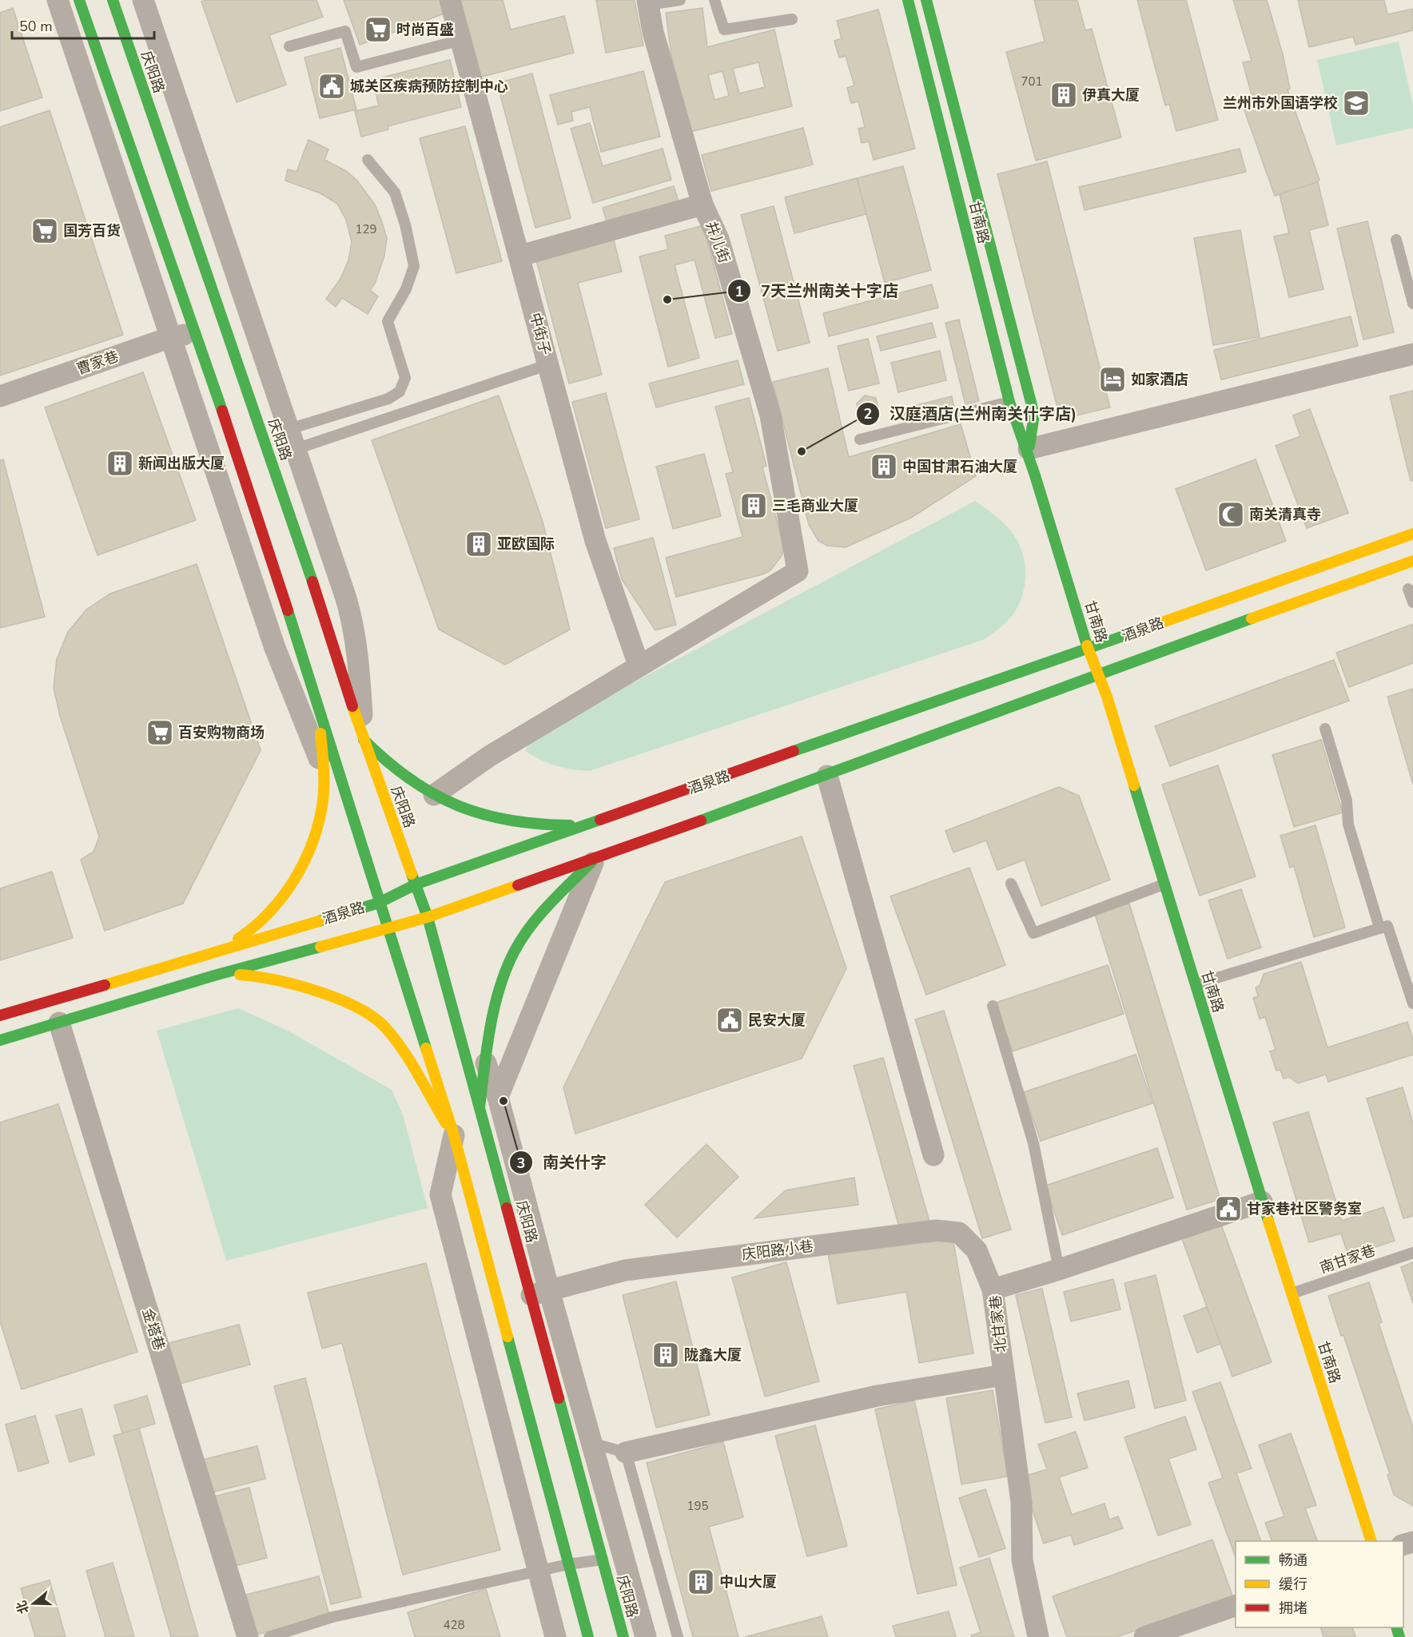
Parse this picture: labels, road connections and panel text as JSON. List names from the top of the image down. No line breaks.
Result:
{"streets":{"main road":["庆阳路","甘南路","酒泉路"],"street":["井儿街","中街子","曹家巷","庆阳路小巷","北甘家巷","金塔巷"],"lane":["南甘家巷"]},"crossings":[["庆阳路","酒泉路"],["庆阳路","庆阳路小巷"],["甘南路","酒泉路"],["甘南路","南甘家巷"],["甘南路","北甘家巷"],["井儿街","中街子"],["酒泉路","金塔巷"],["庆阳路小巷","北甘家巷"]],"places":{"supermarket":["时尚百盛","国芳百货","百安购物商场"],"public building":["城关区疾病预防控制中心","民安大厦","甘家巷社区警务室"],"building":["伊真大厦","新闻出版大厦","中国甘肃石油大厦","三毛商业大厦","亚欧国际","陇鑫大厦","中山大厦"],"school or university":["兰州市外国语学校"],"other":["7天兰州南关十字店","汉庭酒店(兰州南关什字店)","南关什字"],"hotel":["如家酒店"],"mosque":["南关清真寺"]},"house_numbers":["701","129","195","428"],"legend":["畅通","缓行","拥堵"],"scale_bar":"50 m","north":"left"}
